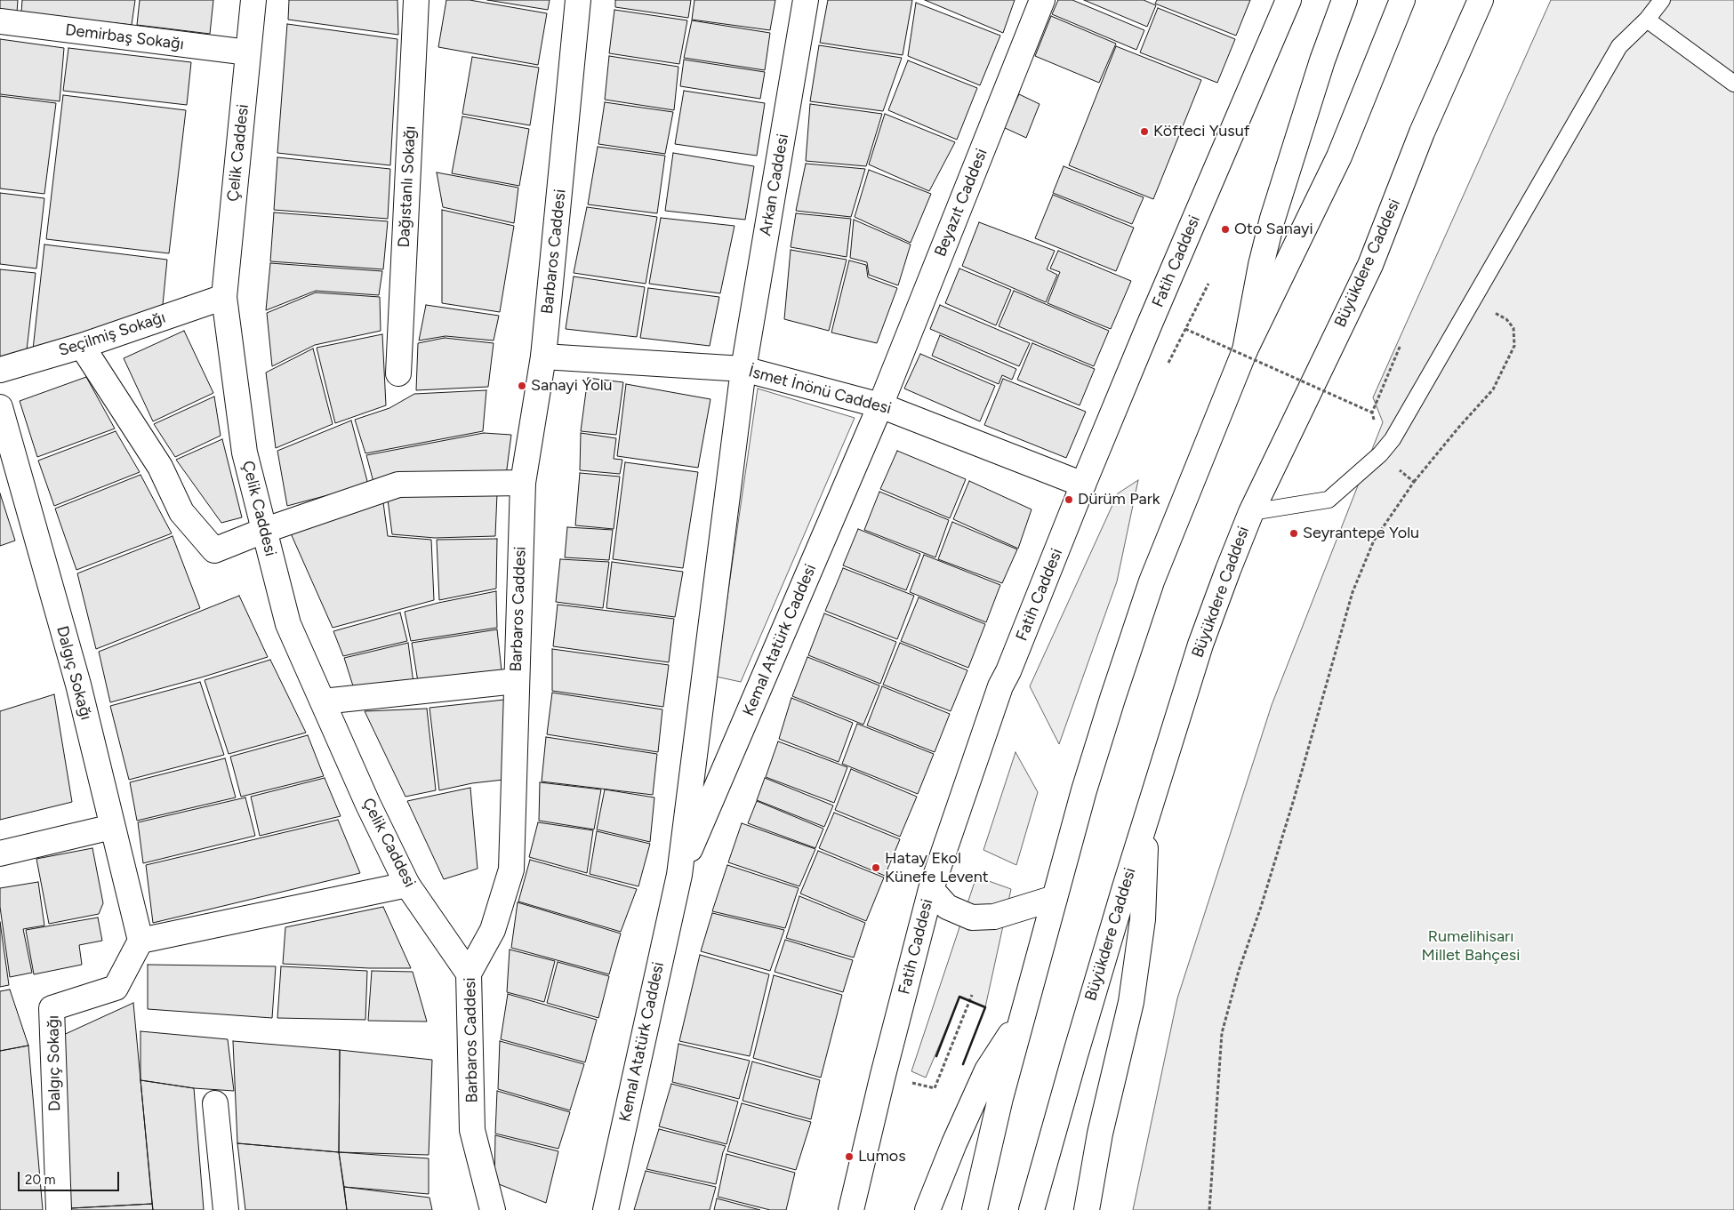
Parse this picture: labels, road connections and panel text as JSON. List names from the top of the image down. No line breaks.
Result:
{"streets":{"main road":["Demirbaş Sokağı","Çelik Caddesi","Arkan Caddesi","Dağıstanlı Sokağı","Beyazıt Caddesi","Barbaros Caddesi","Fatih Caddesi","Büyükdere Caddesi","Seçilmiş Sokağı","İsmet İnönü Caddesi","Kemal Atatürk Caddesi","Dalgıç Sokağı"]},"crossings":[["Demirbaş Sokağı","Çelik Caddesi"],["Çelik Caddesi","Barbaros Caddesi"],["Çelik Caddesi","Seçilmiş Sokağı"],["Arkan Caddesi","İsmet İnönü Caddesi"],["Arkan Caddesi","Kemal Atatürk Caddesi"],["Beyazıt Caddesi","İsmet İnönü Caddesi"],["Beyazıt Caddesi","Kemal Atatürk Caddesi"],["Barbaros Caddesi","İsmet İnönü Caddesi"],["Fatih Caddesi","İsmet İnönü Caddesi"],["İsmet İnönü Caddesi","Kemal Atatürk Caddesi"]],"parks":["Rumelihisarı Millet Bahçesi"],"places":["Köfteci Yusuf","Oto Sanayi","Sanayi Yolu","Dürüm Park","Seyrantepe Yolu","Hatay Ekol Künefe Levent","Lumos"],"scale_bar":"20 m"}
